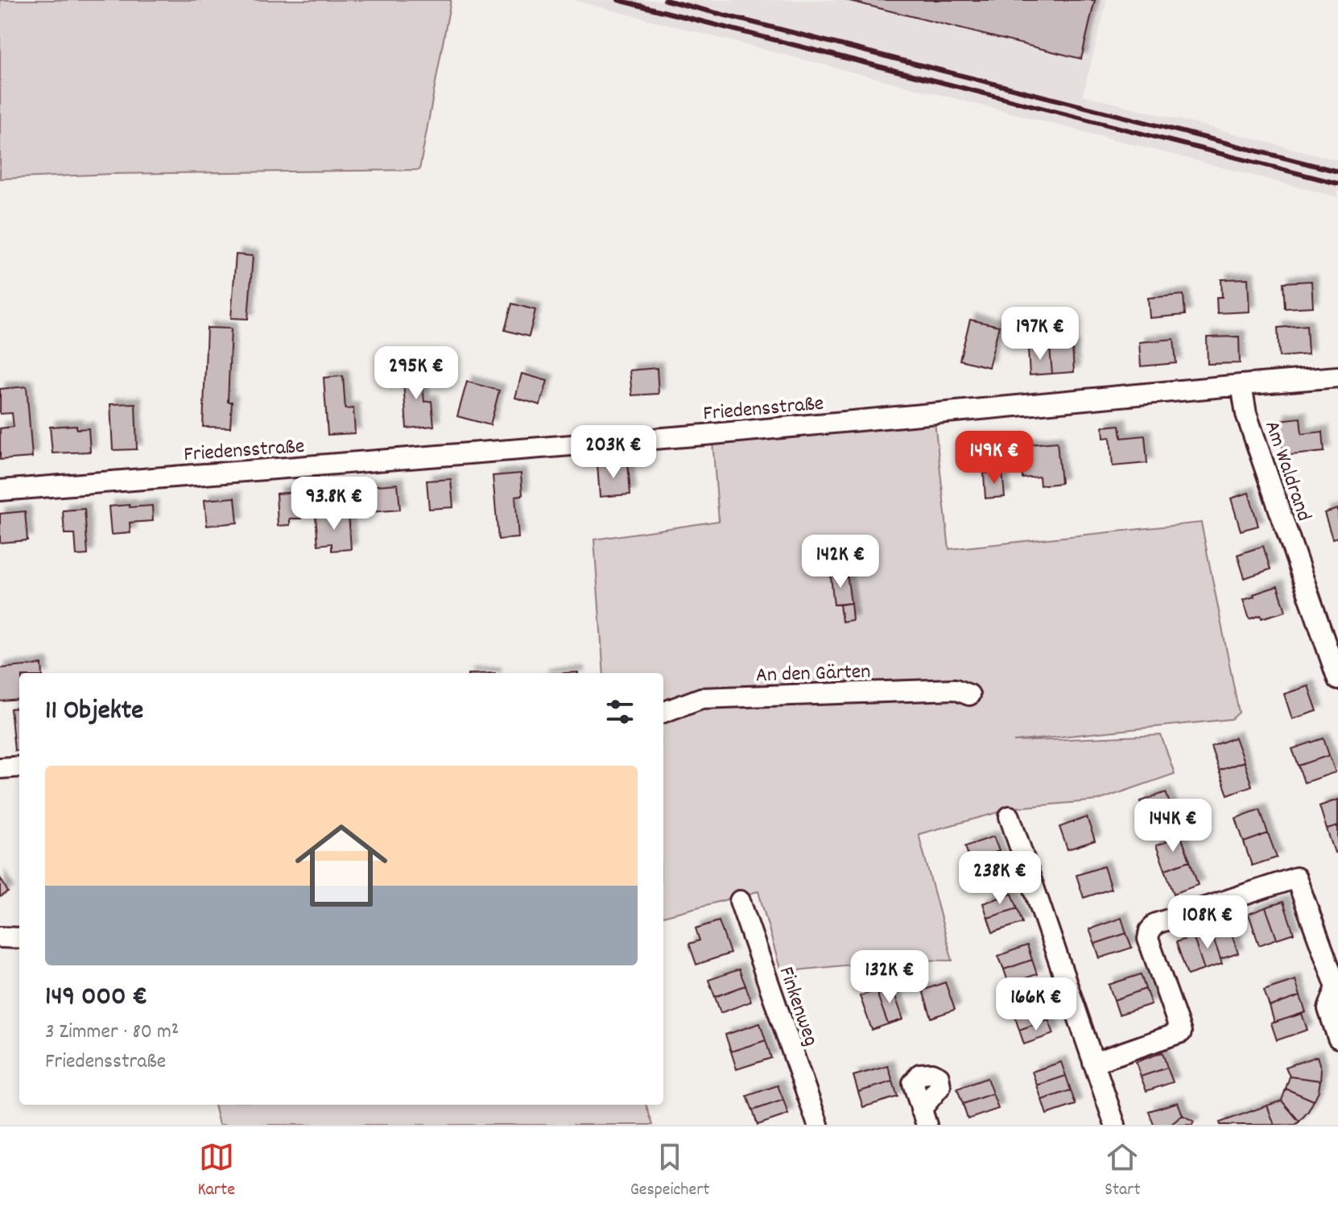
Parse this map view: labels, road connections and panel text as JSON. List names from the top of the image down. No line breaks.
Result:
{"streets":{"street":["Friedensstraße","Am Waldrand","An den Gärten","Finkenweg"]},"crossings":[["Friedensstraße","Am Waldrand"]],"page":{"price":["197K €","295K €","203K €","149K €","93.8K €","142K €","144K €","238K €","108K €","132K €","166K €"],"heading":"11 Objekte","list":[{"name":"149 000 €","note":"3 Zimmer · 80 m² · Friedensstraße"}],"tabs":["Karte","Gespeichert","Start"]}}
